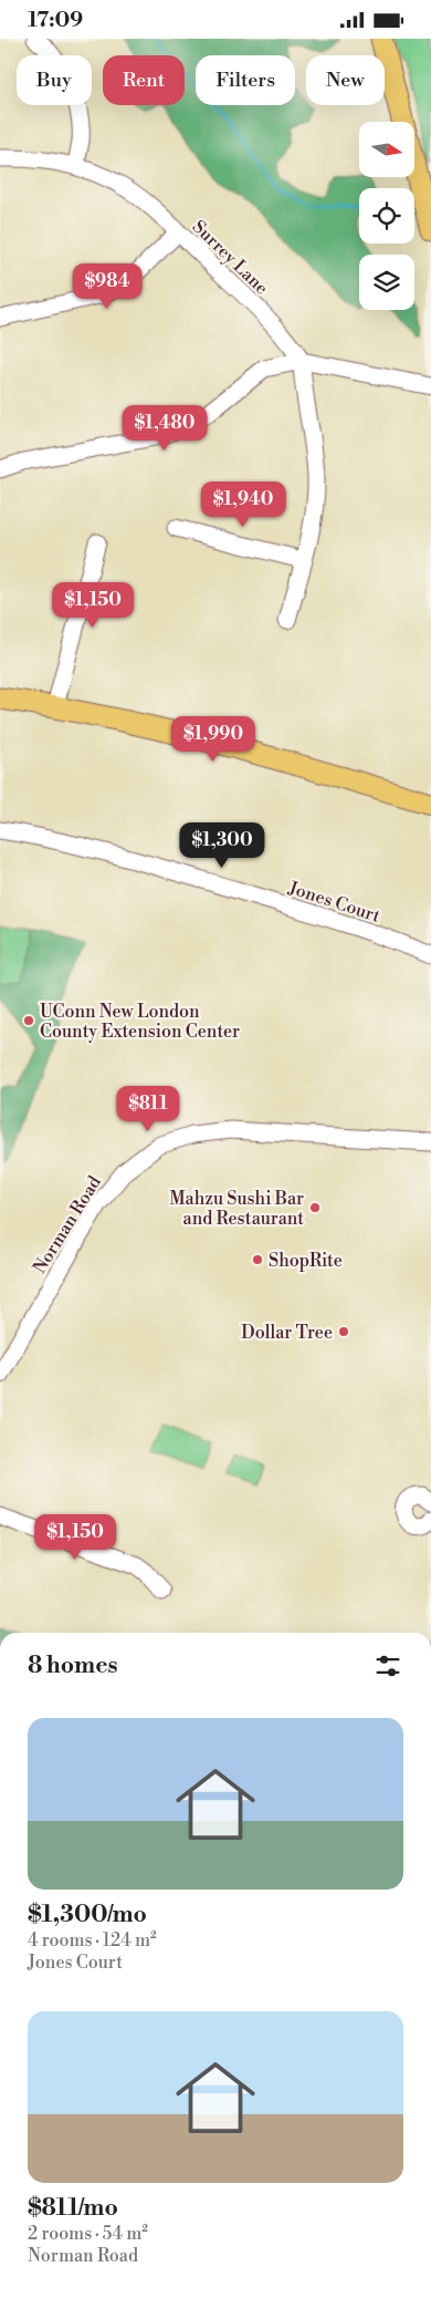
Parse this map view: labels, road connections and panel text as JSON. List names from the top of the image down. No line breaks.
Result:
{"streets":{"street":["Surrey Lane","Jones Court","Norman Road"]},"places":["UConn New London County Extension Center","Mahzu Sushi Bar and Restaurant","ShopRite","Dollar Tree"],"north":"right","page":{"status":"17:09","chip":["Buy","Rent","Filters","New"],"price":["$984","$1,480","$1,940","$1,150","$1,990","$1,300","$811","$1,150"],"heading":"8 homes","list":[{"name":"$1,300/mo","note":"4 rooms · 124 m² · Jones Court"},{"name":"$811/mo","note":"2 rooms · 54 m² · Norman Road"}]}}
